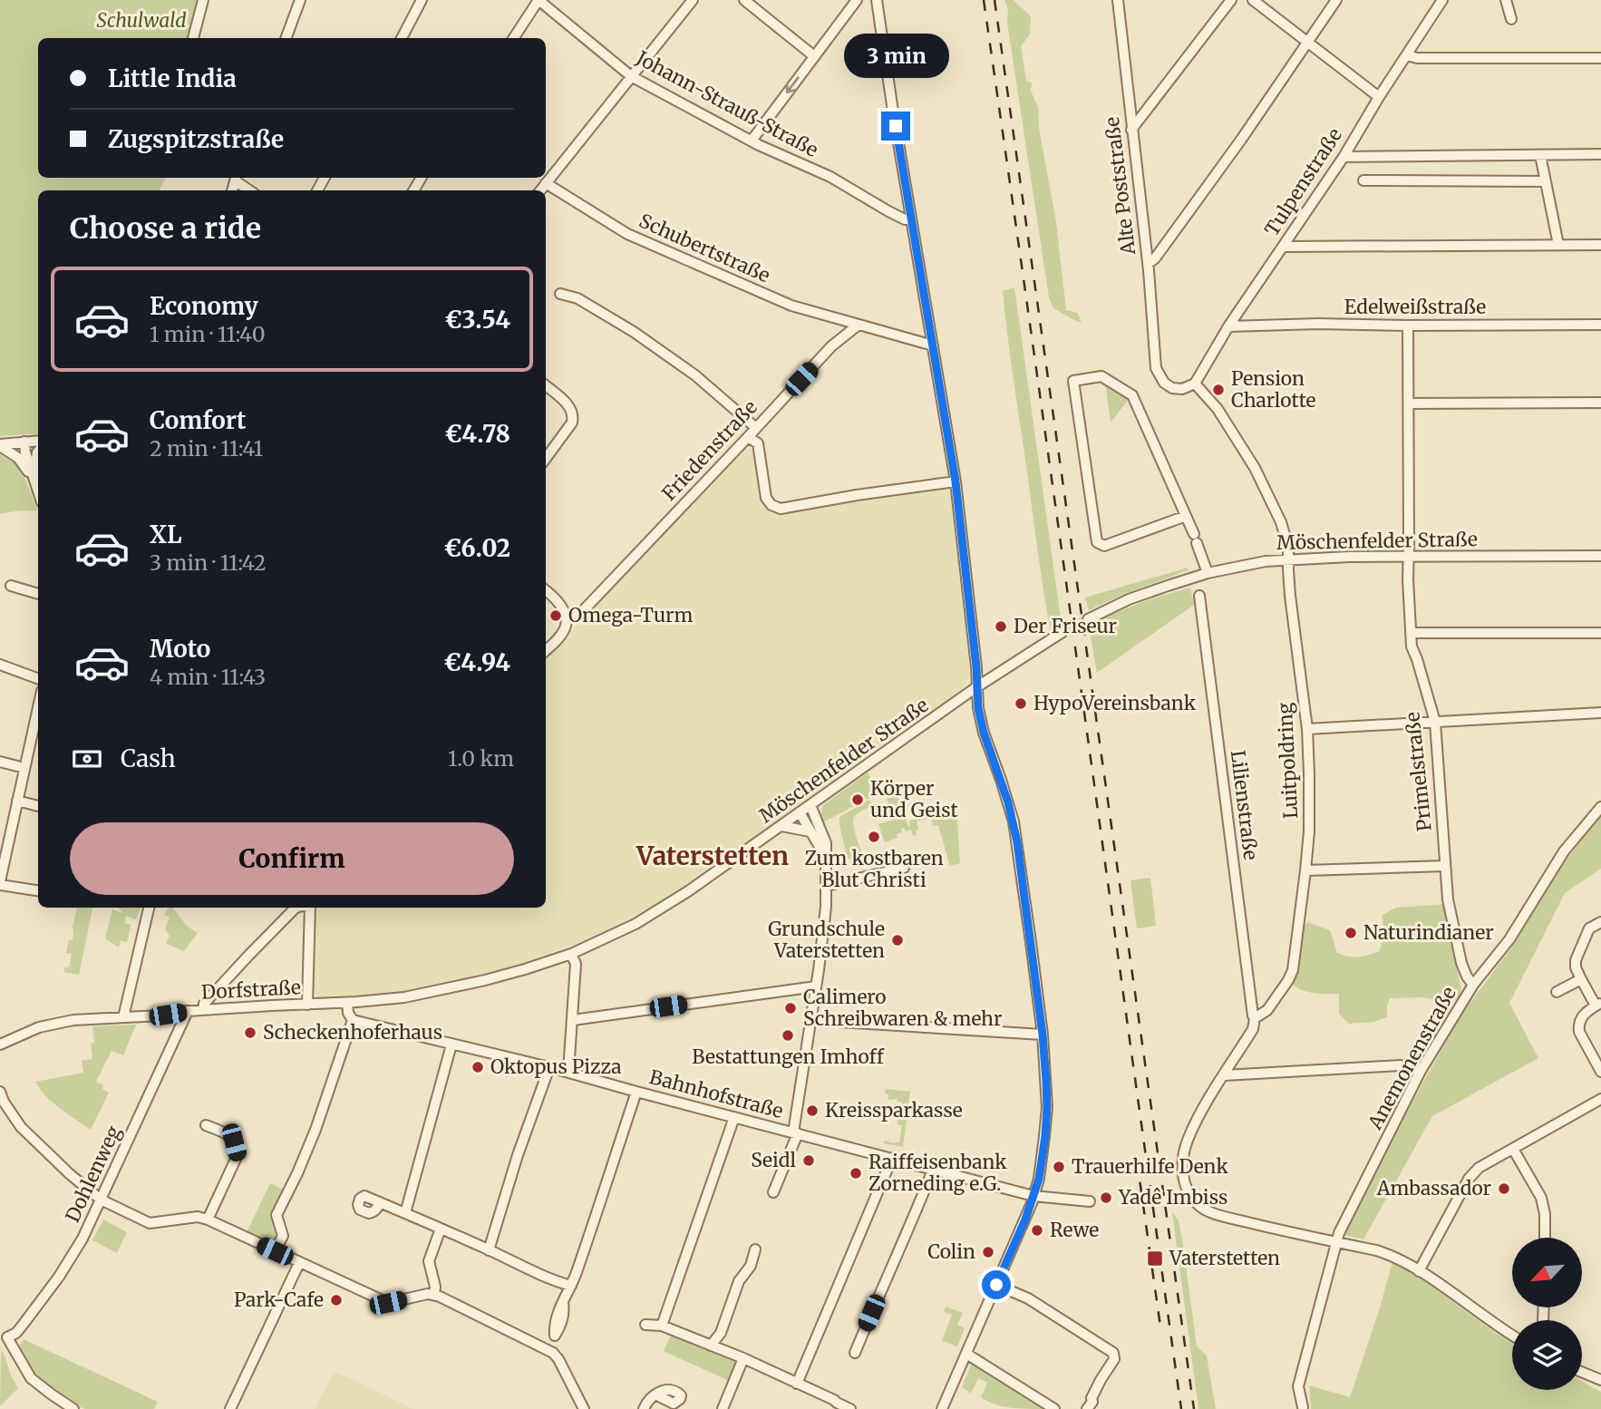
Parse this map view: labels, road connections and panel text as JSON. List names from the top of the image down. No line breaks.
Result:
{"streets":{"street":["Johann-Strauß-Straße","Tulpenstraße","Alte Poststraße","Schubertstraße","Edelweißstraße","Friedenstraße","Möschenfelder Straße","Luitpoldring","Primelstraße","Lilienstraße","Dorfstraße","Anemonenstraße","Bahnhofstraße","Dohlenweg"]},"crossings":[["Tulpenstraße","Alte Poststraße"],["Tulpenstraße","Edelweißstraße"],["Tulpenstraße","Luitpoldring"],["Alte Poststraße","Luitpoldring"],["Schubertstraße","Friedenstraße"],["Edelweißstraße","Primelstraße"],["Möschenfelder Straße","Luitpoldring"],["Möschenfelder Straße","Primelstraße"],["Möschenfelder Straße","Dorfstraße"],["Luitpoldring","Lilienstraße"],["Luitpoldring","Anemonenstraße"],["Primelstraße","Anemonenstraße"],["Dorfstraße","Dohlenweg"]],"districts":["Vaterstetten"],"parks":["Schulwald"],"places":{"other":["Pension Charlotte","Omega-Turm","Der Friseur","HypoVereinsbank","Körper und Geist","Zum kostbaren Blut Christi","Naturindianer","Grundschule Vaterstetten","Calimero Schreibwaren & mehr","Scheckenhoferhaus","Bestattungen Imhoff","Oktopus Pizza","Kreissparkasse","Seidl","Trauerhilfe Denk","Raiffeisenbank Zorneding e.G.","Ambassador","Yadê Imbiss","Rewe","Colin","Park-Cafe"],"transit":["Vaterstetten"]},"north":"bottom left","page":{"bubble":"3 min","banner":["Little India","Zugspitzstraße"],"heading":"Choose a ride","list":[{"name":"Economy","note":"1 min · 11:40","value":"€3.54"},{"name":"Comfort","note":"2 min · 11:41","value":"€4.78"},{"name":"XL","note":"3 min · 11:42","value":"€6.02"},{"name":"Moto","note":"4 min · 11:43","value":"€4.94"}],"pay":["Cash","1.0 km"],"buttons":"Confirm"}}
